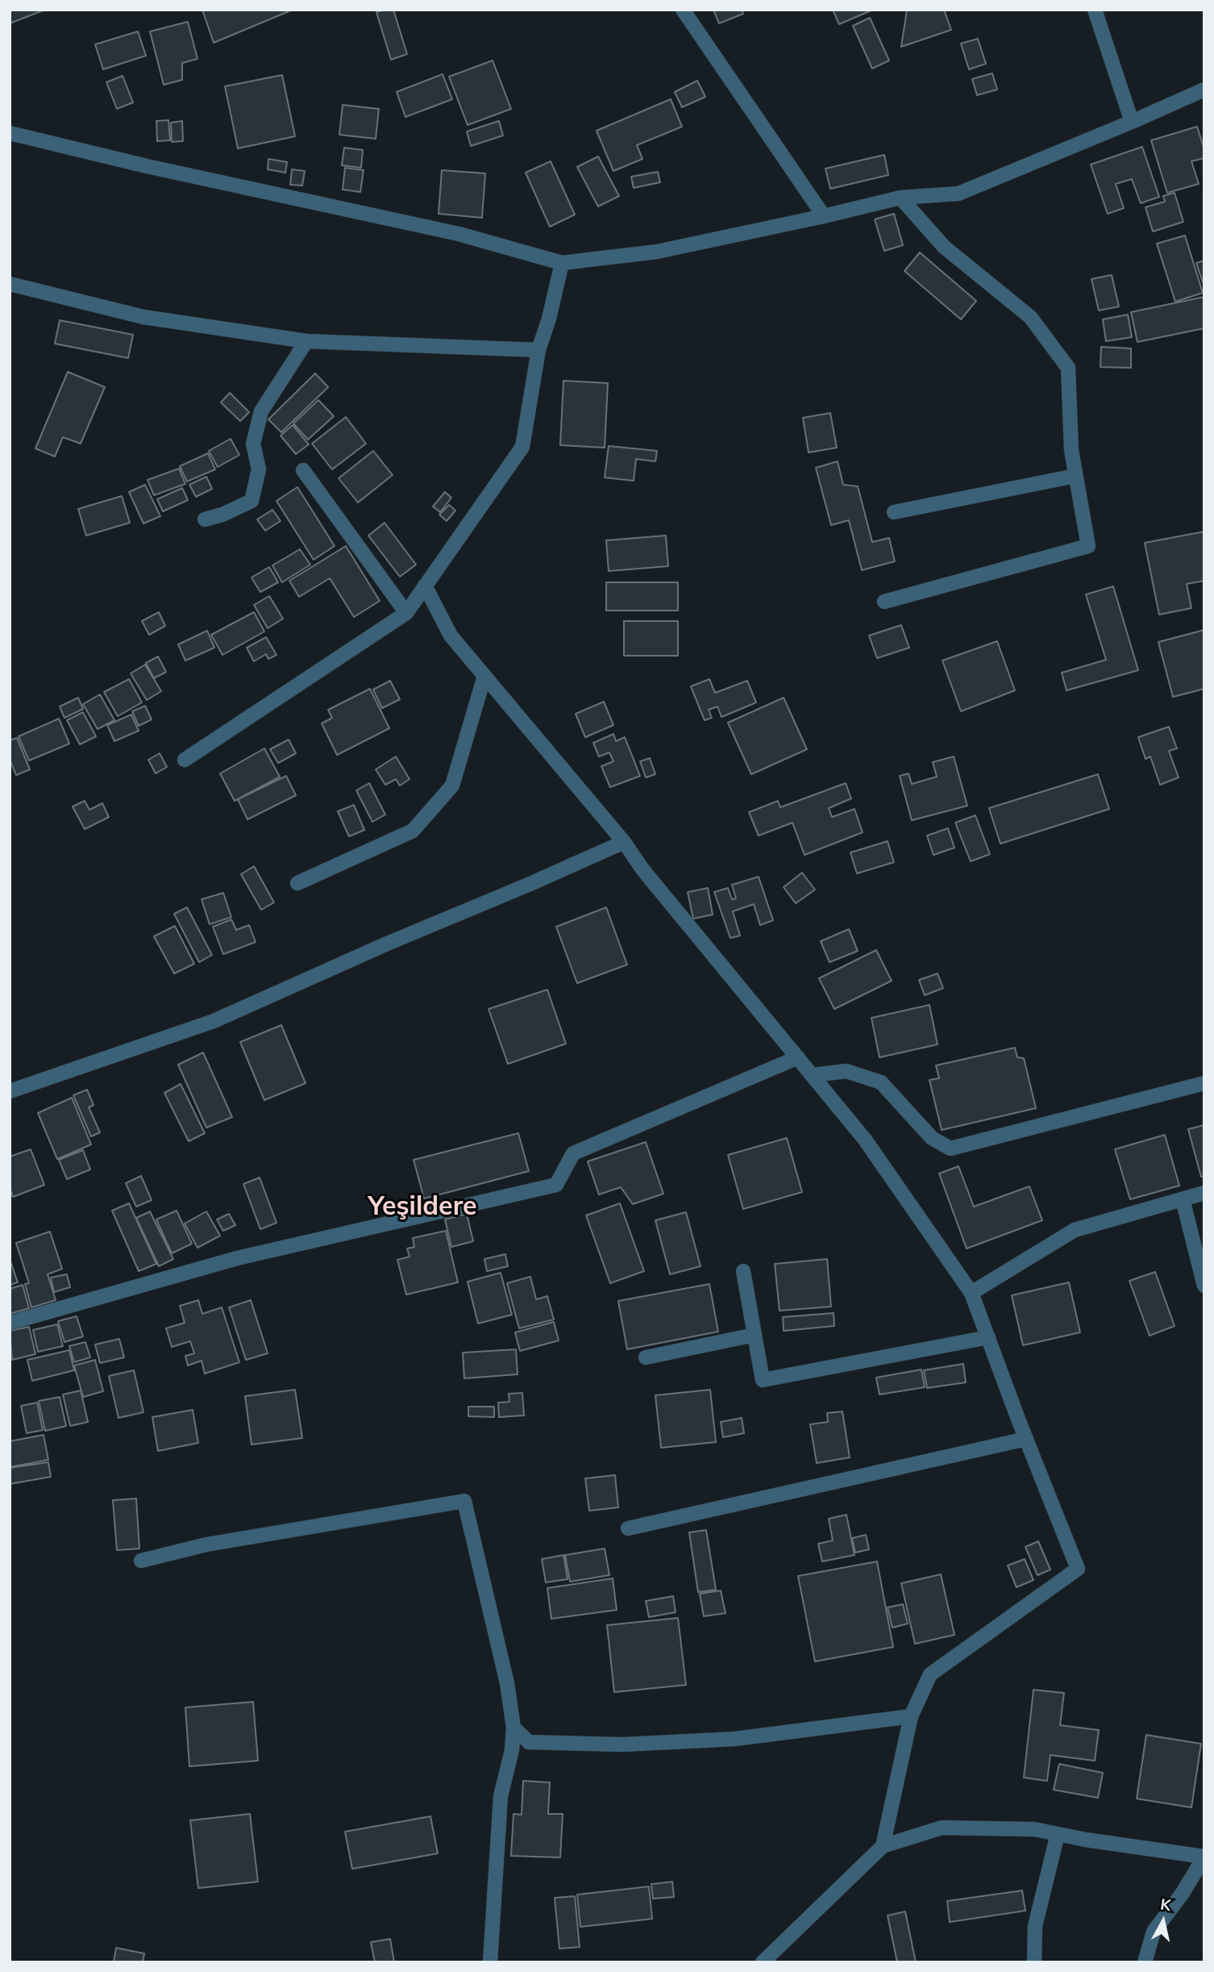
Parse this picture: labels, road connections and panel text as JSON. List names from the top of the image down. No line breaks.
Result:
{"districts":["Yeşildere"],"north":"top"}
